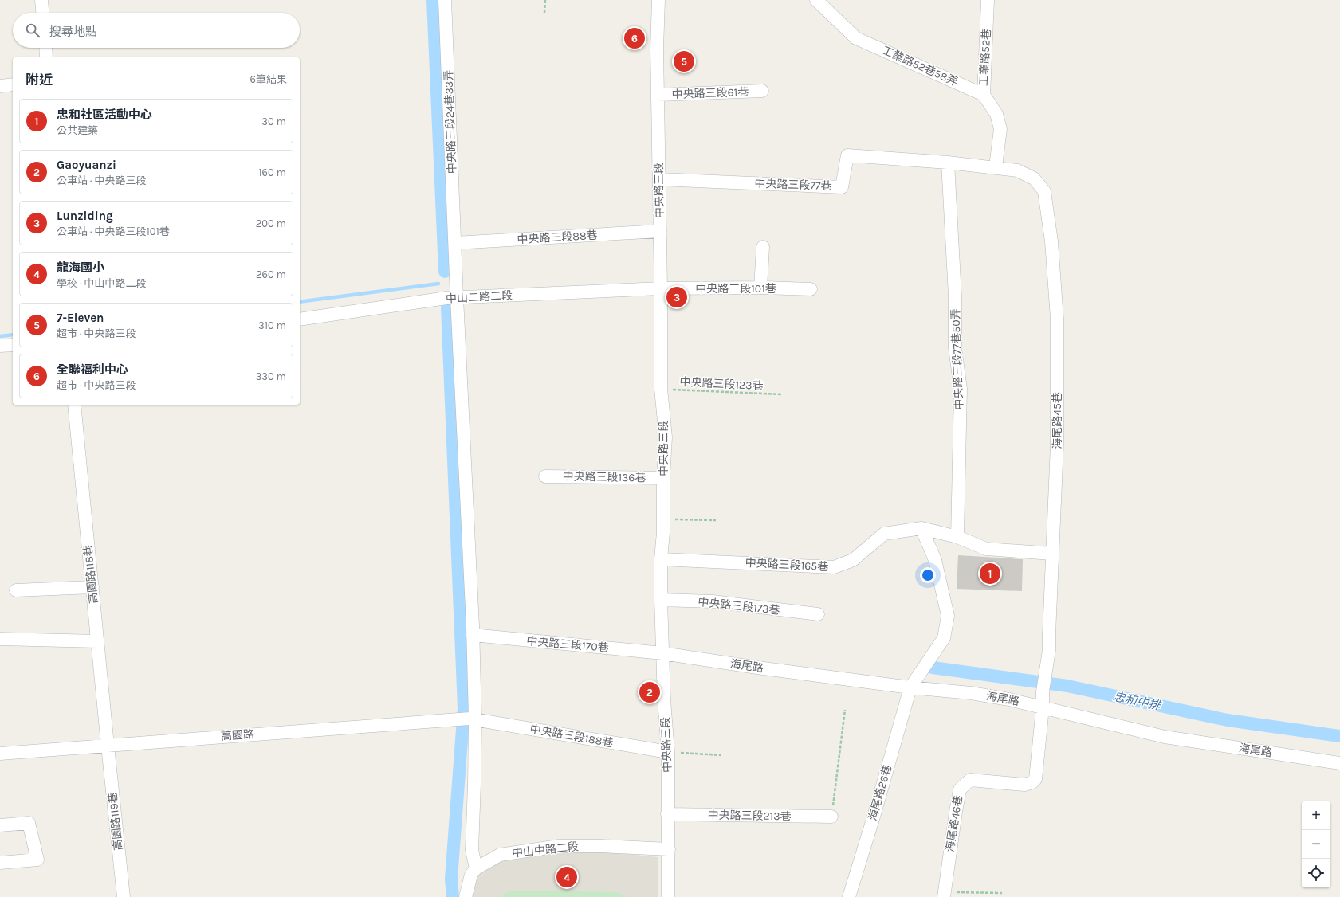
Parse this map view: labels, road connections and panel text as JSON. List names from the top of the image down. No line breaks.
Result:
{"streets":{"street":["工業路52巷","工業路52巷58弄","中央路三段61巷","中央路三段24巷33弄","中央路三段77巷","中央路三段","中央路三段88巷","中央路三段101巷","中山二路二段","中央路三段77巷50弄","海尾路45巷","中央路三段136巷","中央路三段165巷","高園路118巷","中央路三段173巷","中央路三段170巷","海尾路","高園路","中央路三段188巷","海尾路26巷","中央路三段213巷","高園路119巷","海尾路46巷","中山中路二段"],"path":["中央路三段123巷"]},"crossings":[["工業路52巷","工業路52巷58弄"],["工業路52巷","中央路三段77巷"],["工業路52巷","海尾路45巷"],["中央路三段61巷","中央路三段"],["中央路三段24巷33弄","中央路三段88巷"],["中央路三段24巷33弄","中山二路二段"],["中央路三段24巷33弄","中央路三段170巷"],["中央路三段24巷33弄","高園路"],["中央路三段24巷33弄","中央路三段188巷"],["中央路三段24巷33弄","中山中路二段"],["中央路三段77巷","中央路三段"],["中央路三段77巷","中央路三段77巷50弄"],["中央路三段77巷","海尾路45巷"],["中央路三段","中央路三段88巷"],["中央路三段","中央路三段101巷"],["中央路三段","中山二路二段"],["中央路三段","中央路三段123巷"],["中央路三段","中央路三段136巷"],["中央路三段","中央路三段165巷"],["中央路三段","中央路三段173巷"],["中央路三段","中央路三段170巷"],["中央路三段","海尾路"],["中央路三段","中央路三段188巷"],["中央路三段","中央路三段213巷"],["中央路三段","中山中路二段"],["中央路三段101巷","中山二路二段"],["海尾路45巷","海尾路"],["海尾路45巷","海尾路46巷"],["中央路三段165巷","海尾路26巷"],["高園路118巷","高園路"],["高園路118巷","高園路119巷"],["中央路三段170巷","海尾路"],["海尾路","海尾路26巷"],["海尾路","海尾路46巷"],["高園路","中央路三段188巷"],["高園路","高園路119巷"]],"water":["忠和中排"],"page":{"search":"搜尋地點","pins":["6","5","3","1","2","4"],"heading":["附近","6筆結果"],"list":[{"mark":"1","name":"忠和社區活動中心","note":"公共建築","value":"30 m"},{"mark":"2","name":"Gaoyuanzi","note":"公車站 · 中央路三段","value":"160 m"},{"mark":"3","name":"Lunziding","note":"公車站 · 中央路三段101巷","value":"200 m"},{"mark":"4","name":"龍海國小","note":"學校 · 中山中路二段","value":"260 m"},{"mark":"5","name":"7-Eleven","note":"超市 · 中央路三段","value":"310 m"},{"mark":"6","name":"全聯福利中心","note":"超市 · 中央路三段","value":"330 m"}],"map_buttons":["+","−"]}}
